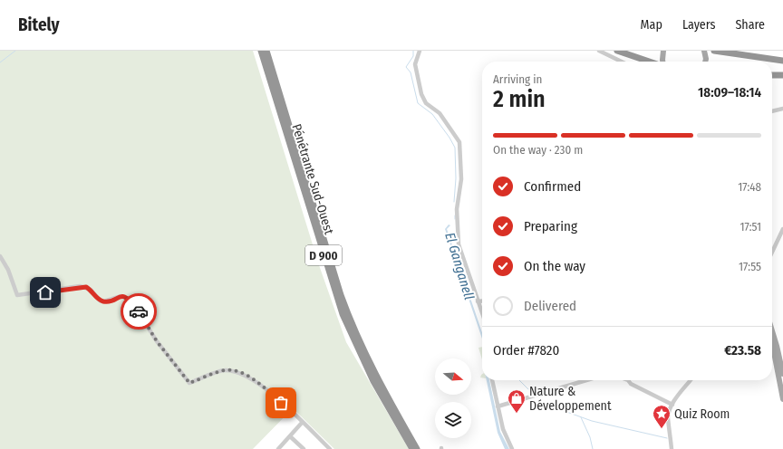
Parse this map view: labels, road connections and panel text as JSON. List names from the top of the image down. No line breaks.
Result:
{"streets":{"highway":["Pénétrante Sud-Ouest","D 900"]},"water":["El Ganganell"],"places":{"shop":["Nature & Développement"],"place":["Quiz Room"]},"north":"right","page":{"header":"Bitely","nav":["Map","Layers","Share"],"heading":["2 min","Arriving in","18:09–18:14"],"panel":["Order #7820","€23.58"],"bar":"On the way · 230 m","list":[["Confirmed","17:48"],["Preparing","17:51"],["On the way","17:55"],"Delivered"]}}
